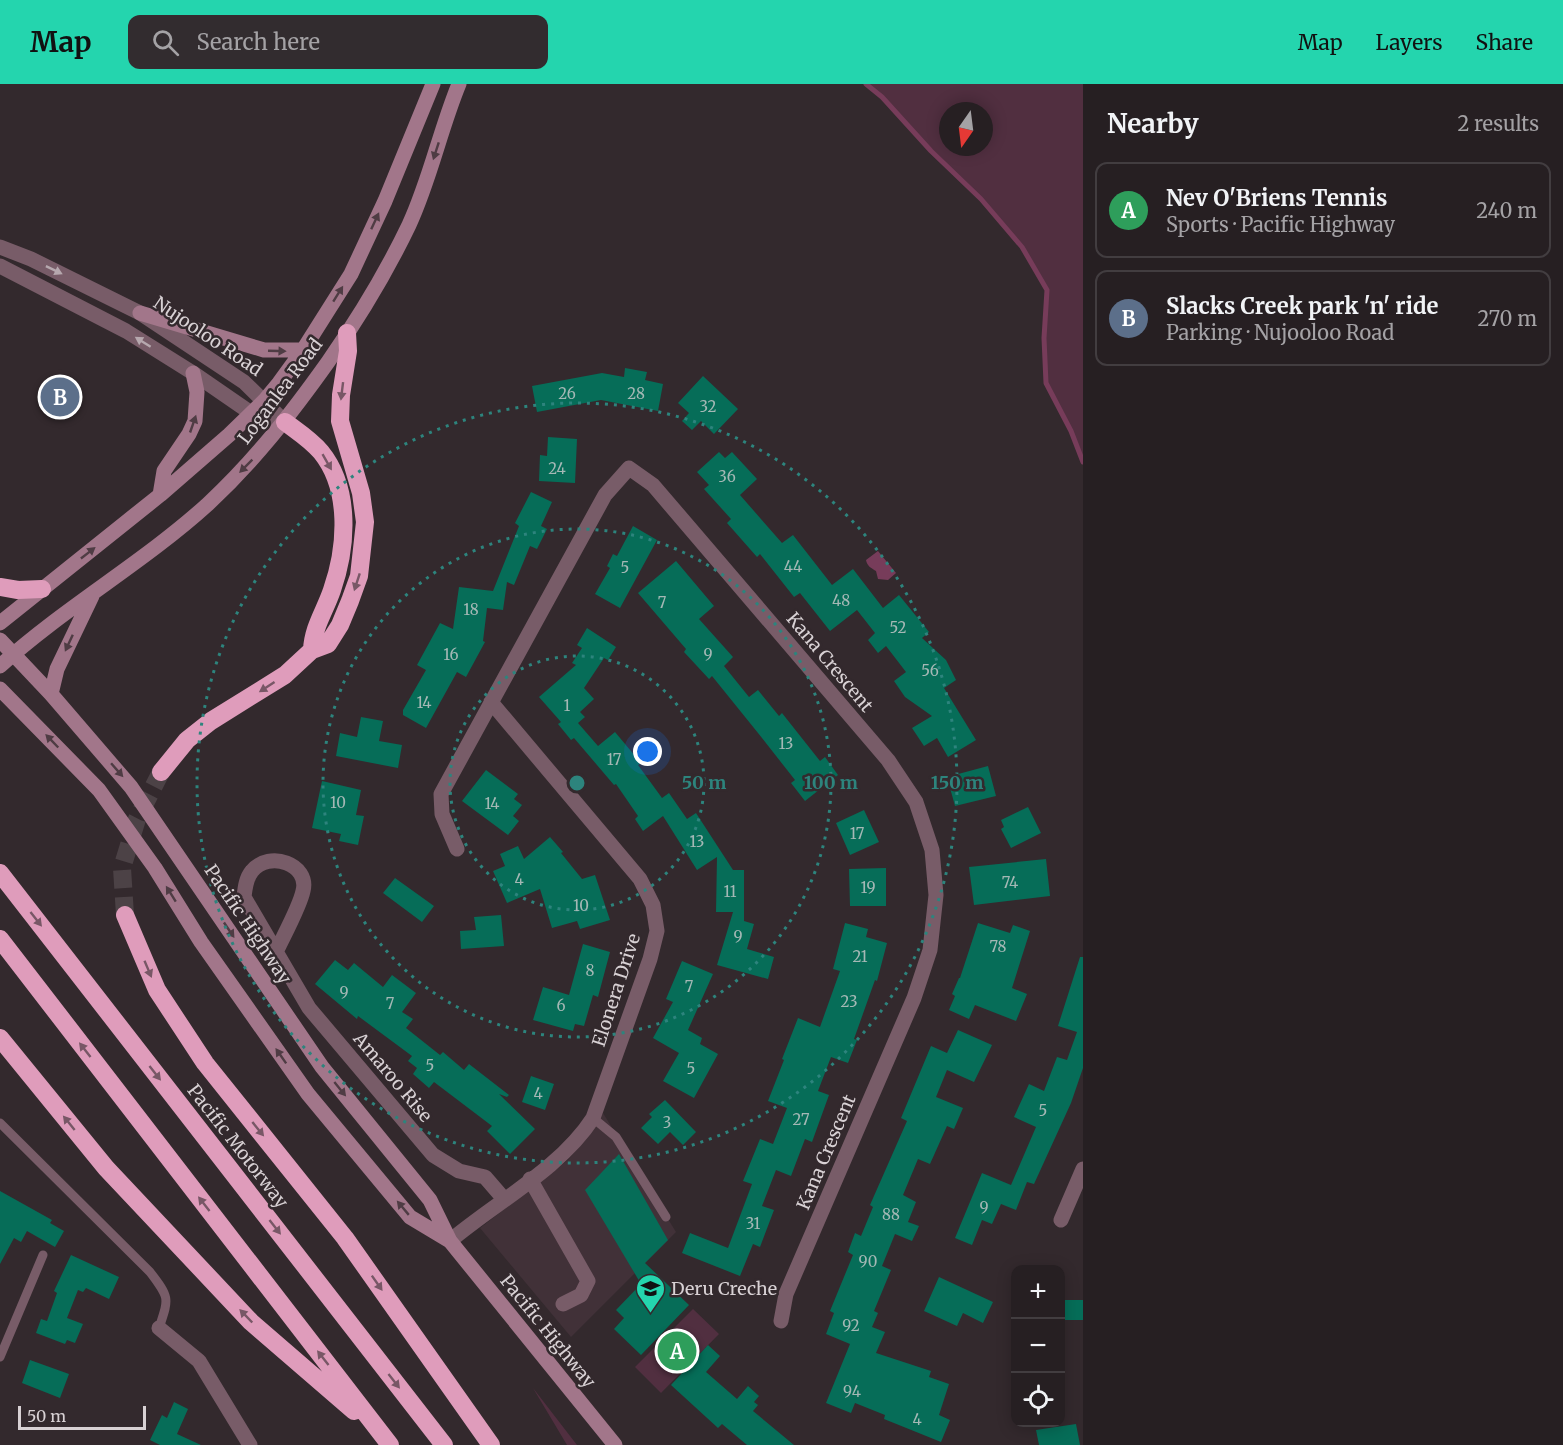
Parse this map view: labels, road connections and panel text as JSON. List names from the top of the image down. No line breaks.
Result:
{"streets":{"highway":["Pacific Motorway"],"main road":["Loganlea Road","Pacific Highway"],"street":["Nujooloo Road","Kana Crescent","Elonera Drive","Amaroo Rise"]},"crossings":[["Nujooloo Road","Loganlea Road"],["Loganlea Road","Pacific Highway"],["Kana Crescent","Elonera Drive"],["Pacific Highway","Elonera Drive"],["Elonera Drive","Amaroo Rise"]],"places":{"school or university":["Deru Creche"]},"house_numbers":["26","28","32","24","36","44","5","48","7","18","52","16","9","56","14","1","13","17","10","14","17","13","4","74","19","11","10","9","78","21","8","7","9","23","7","6","5","5","4","5","27","3","9","88","31","90","92","94","4"],"scale_bar":"50 m","north":"bottom","page":{"header":"Map","search":"Search here","nav":["Map","Layers","Share"],"heading":["Nearby","2 results"],"list":[{"mark":"A","name":"Nev O'Briens Tennis","note":"Sports · Pacific Highway","value":"240 m"},{"mark":"B","name":"Slacks Creek park 'n' ride","note":"Parking · Nujooloo Road","value":"270 m"}],"pins":["B","A"],"map_buttons":["+","−"],"scale":"50 m"},"rings":["50 m","100 m","150 m"]}
